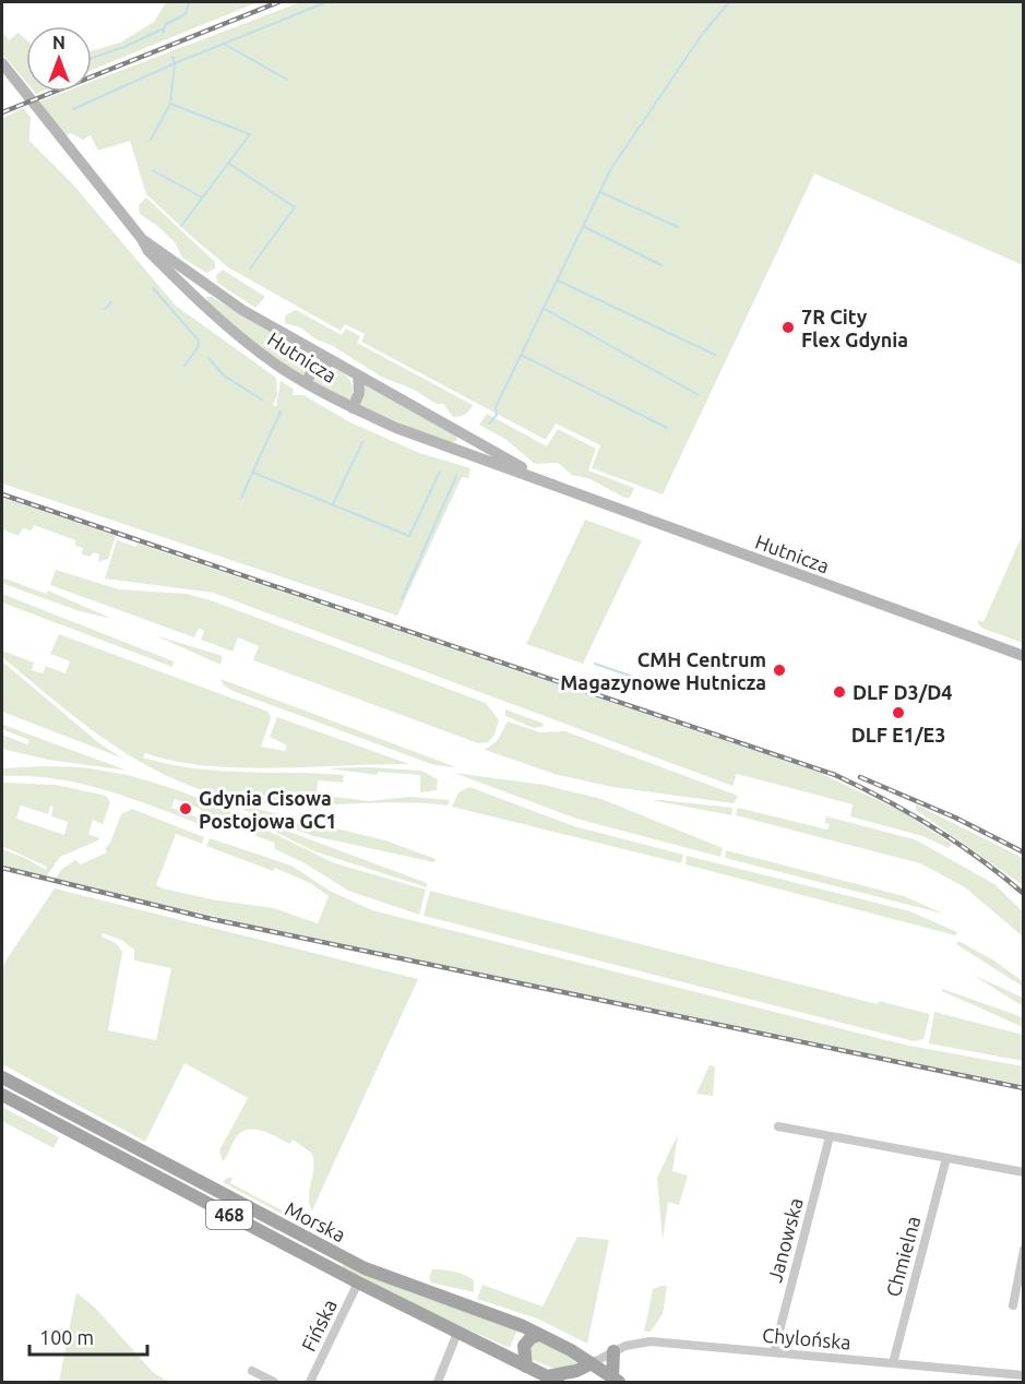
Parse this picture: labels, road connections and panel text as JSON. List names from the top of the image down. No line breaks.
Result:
{"streets":{"main road":["Hutnicza","468","Morska"],"street":["Janowska","Chmielna","Fińska","Chylońska"]},"crossings":[["Morska","Fińska"],["Morska","Chylońska"],["Janowska","Chylońska"],["Chmielna","Chylońska"]],"places":["7R City Flex Gdynia","CMH Centrum Magazynowe Hutnicza","DLF D3/D4","DLF E1/E3","Gdynia Cisowa Postojowa GC1"],"scale_bar":"100 m","north":"top"}
